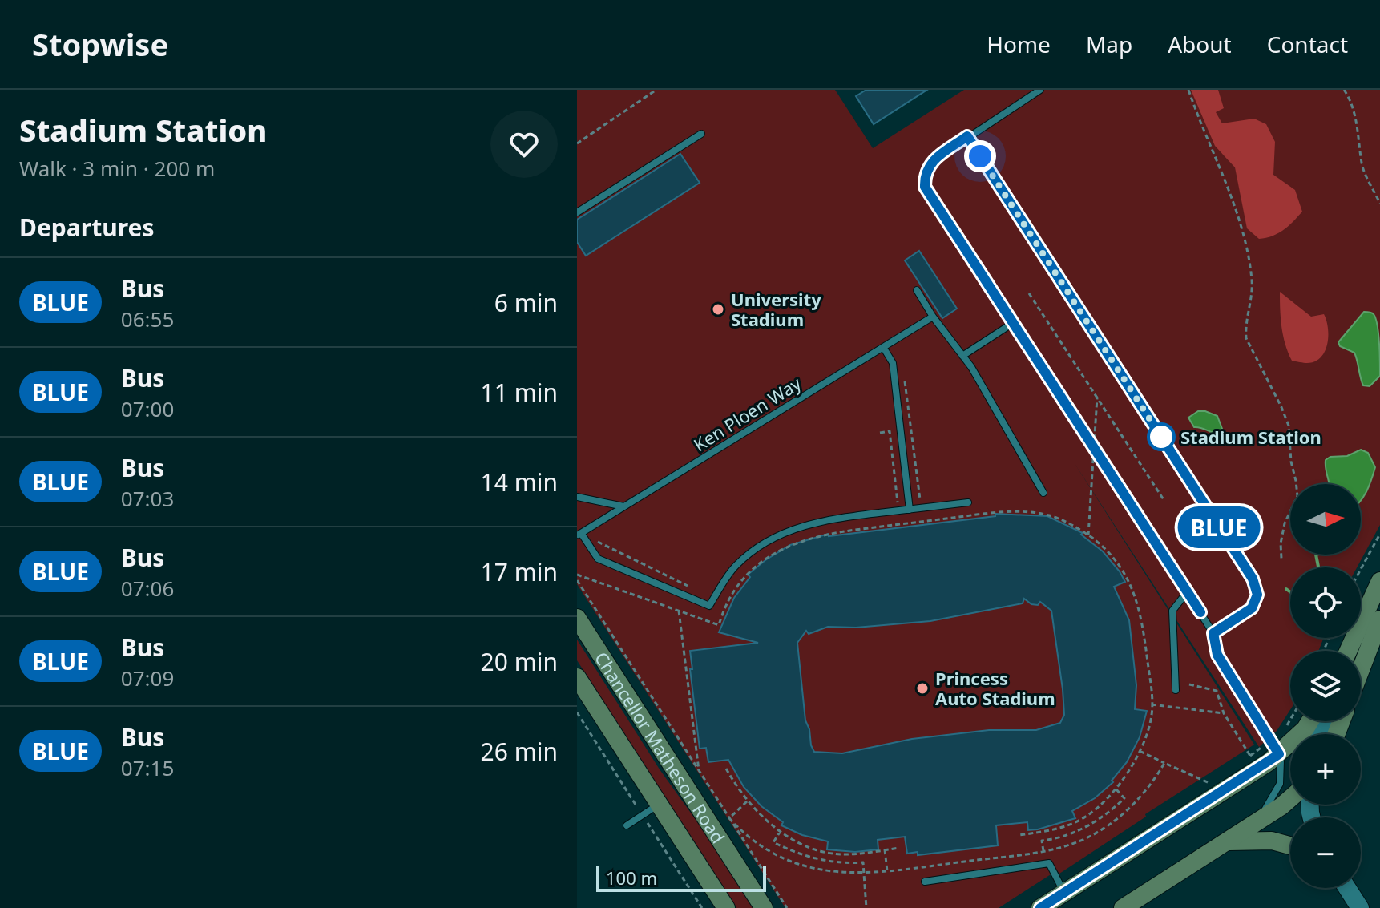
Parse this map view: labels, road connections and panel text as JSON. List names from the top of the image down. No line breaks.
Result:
{"streets":{"main road":["Chancellor Matheson Road"],"lane":["Ken Ploen Way"]},"places":["University Stadium","Stadium Station","Princess Auto Stadium"],"lines":["bus line BLUE"],"scale_bar":"100 m","north":"right","page":{"header":"Stopwise","nav":["Home","Map","About","Contact"],"heading":[["Stadium Station","Walk · 3 min · 200 m"],"Departures"],"on_map":"BLUE","list":[{"mark":"BLUE","name":"Bus","note":"06:55","value":"6 min"},{"mark":"BLUE","name":"Bus","note":"07:00","value":"11 min"},{"mark":"BLUE","name":"Bus","note":"07:03","value":"14 min"},{"mark":"BLUE","name":"Bus","note":"07:06","value":"17 min"},{"mark":"BLUE","name":"Bus","note":"07:09","value":"20 min"},{"mark":"BLUE","name":"Bus","note":"07:15","value":"26 min"}],"map_buttons":["+","−"],"scale":"100 m"}}
